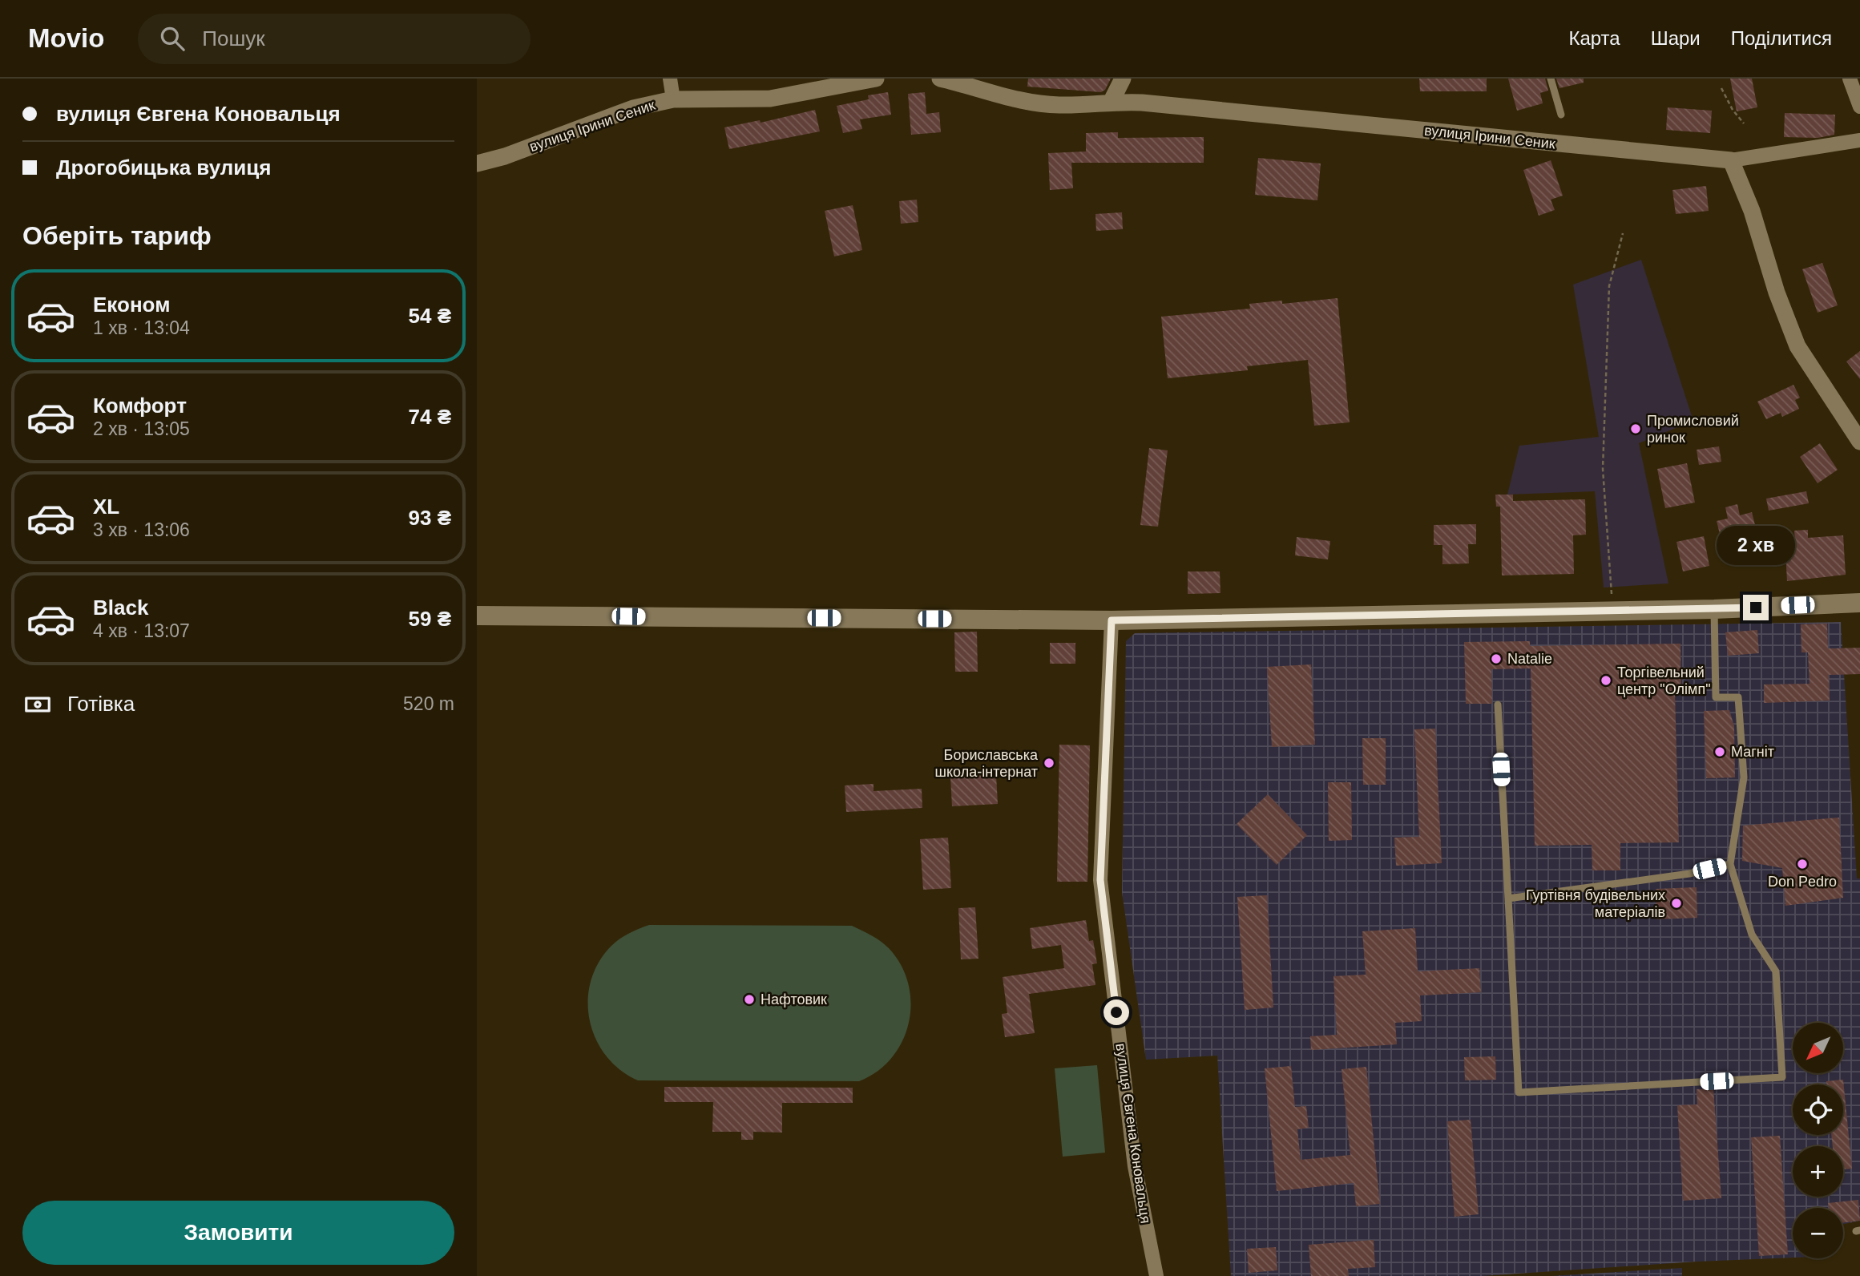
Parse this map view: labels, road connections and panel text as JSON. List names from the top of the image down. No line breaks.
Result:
{"streets":{"street":["вулиця Ірини Сеник","вулиця Євгена Коновальця"]},"places":["Промисловий ринок","Natalie","Торгівельний центр \"Олімп\"","Магніт","Бориславська школа-інтернат","Don Pedro","Гуртівня будівельних матеріалів","Нафтовик"],"north":"bottom left","page":{"header":"Movio","search":"Пошук","nav":["Карта","Шари","Поділитися"],"banner":["вулиця Євгена Коновальця","Дрогобицька вулиця"],"heading":"Оберіть тариф","list":[{"name":"Економ","note":"1 хв · 13:04","value":"54 ₴"},{"name":"Комфорт","note":"2 хв · 13:05","value":"74 ₴"},{"name":"XL","note":"3 хв · 13:06","value":"93 ₴"},{"name":"Black","note":"4 хв · 13:07","value":"59 ₴"}],"bubble":"2 хв","pay":["Готівка","520 m"],"map_buttons":["+","−"],"buttons":"Замовити"}}
